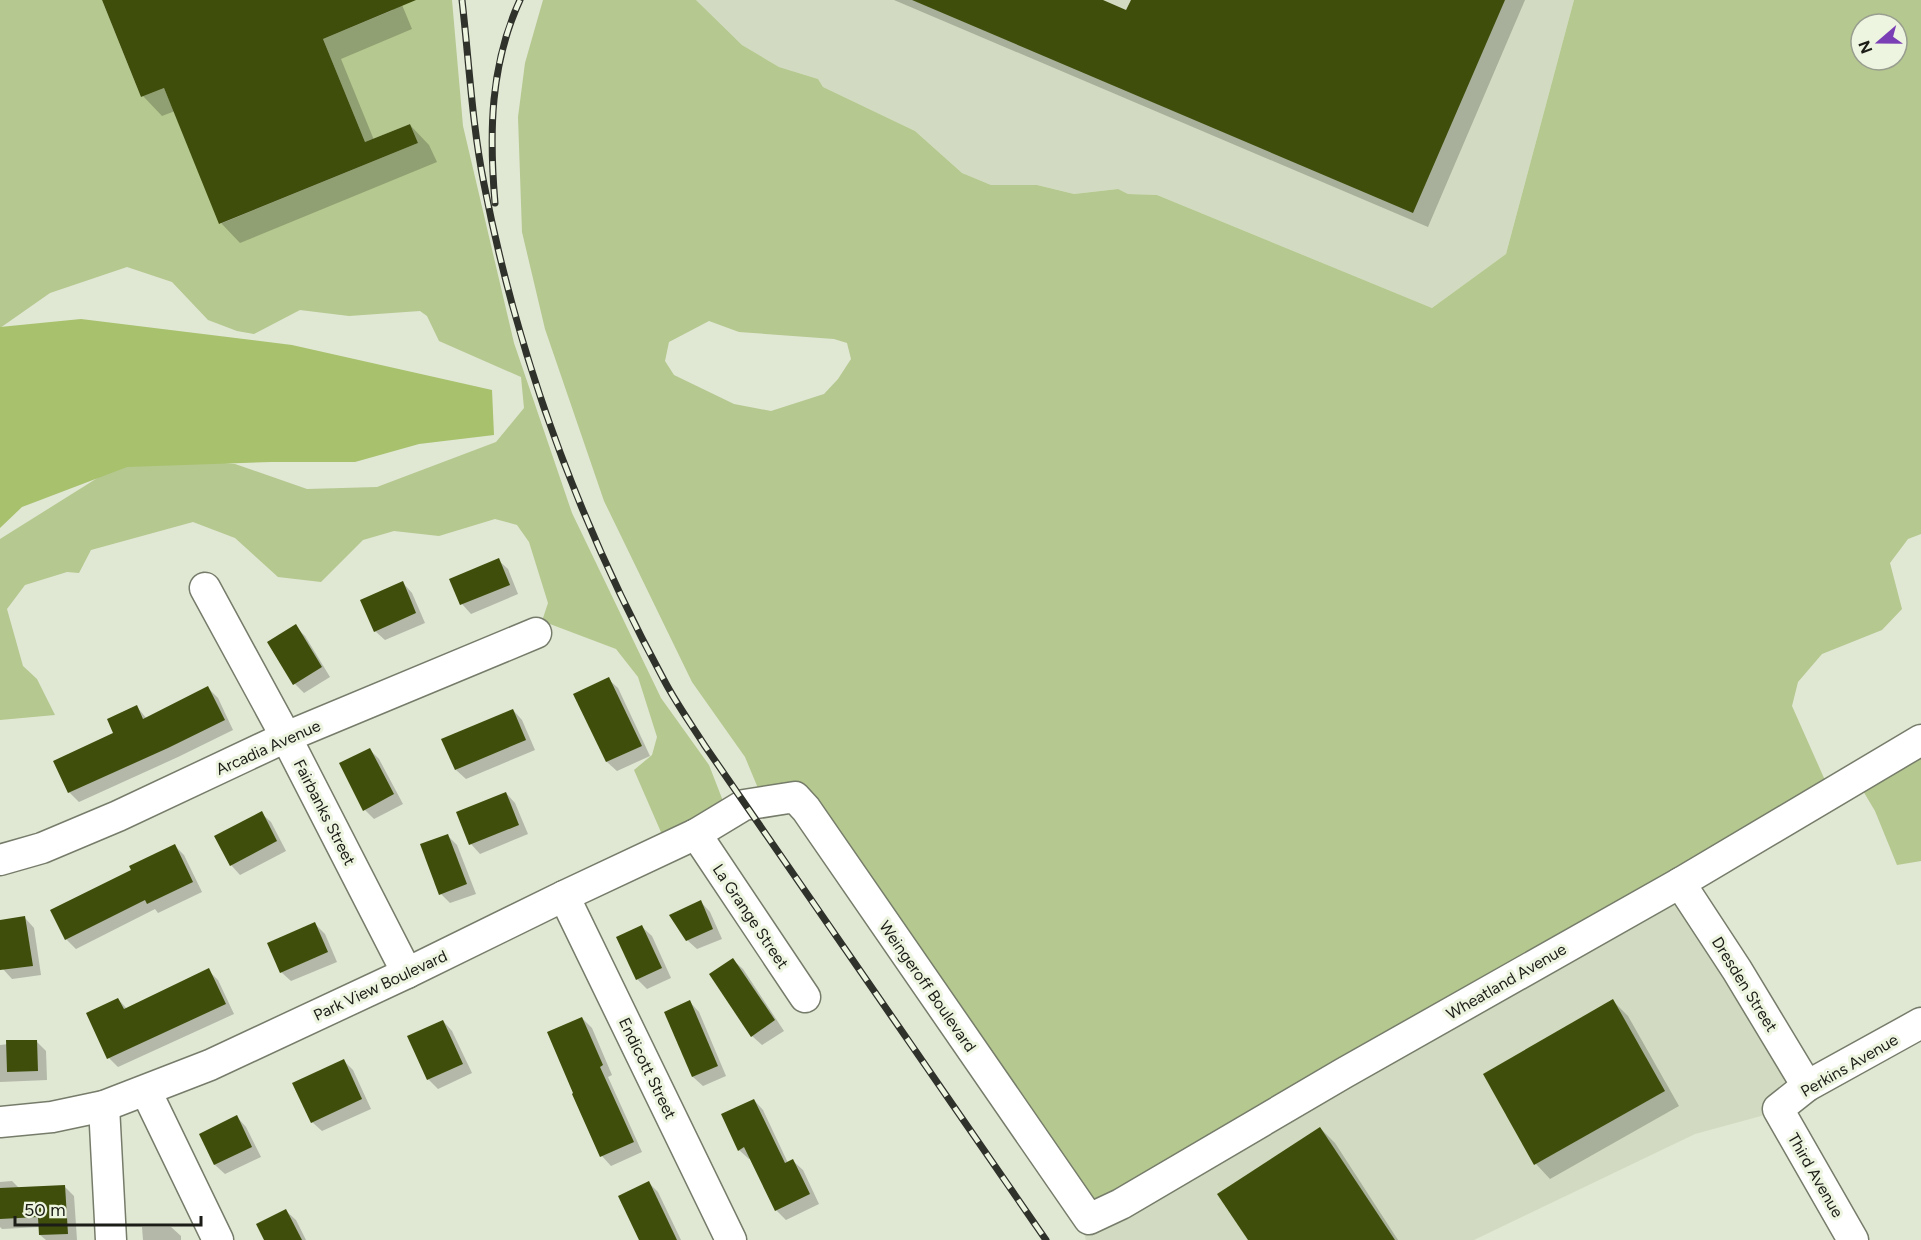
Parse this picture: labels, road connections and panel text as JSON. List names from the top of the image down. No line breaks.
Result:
{"streets":{"street":["Arcadia Avenue","Fairbanks Street","La Grange Street","Wheatland Avenue","Dresden Street","Park View Boulevard","Weingeroff Boulevard","Perkins Avenue","Endicott Street","Third Avenue"]},"crossings":[["Arcadia Avenue","Fairbanks Street"],["Fairbanks Street","Park View Boulevard"],["La Grange Street","Park View Boulevard"],["Wheatland Avenue","Dresden Street"],["Wheatland Avenue","Weingeroff Boulevard"],["Dresden Street","Perkins Avenue"],["Park View Boulevard","Weingeroff Boulevard"],["Park View Boulevard","Endicott Street"],["Perkins Avenue","Third Avenue"]],"scale_bar":"50 m","north":"left"}
